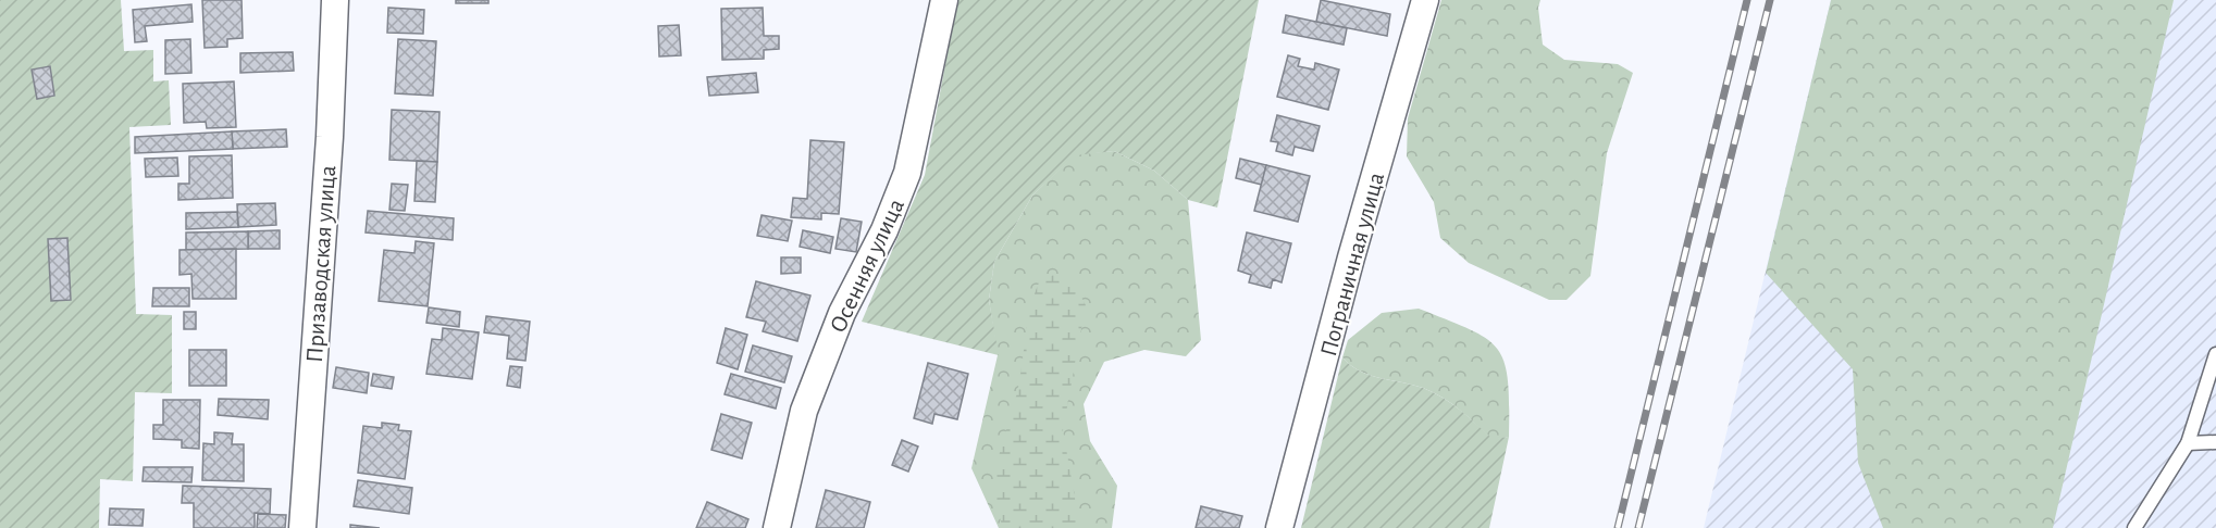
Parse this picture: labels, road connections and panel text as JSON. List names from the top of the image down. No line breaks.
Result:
{"streets":{"street":["Призаводская улица","Пограничная улица","Осенняя улица"]}}
